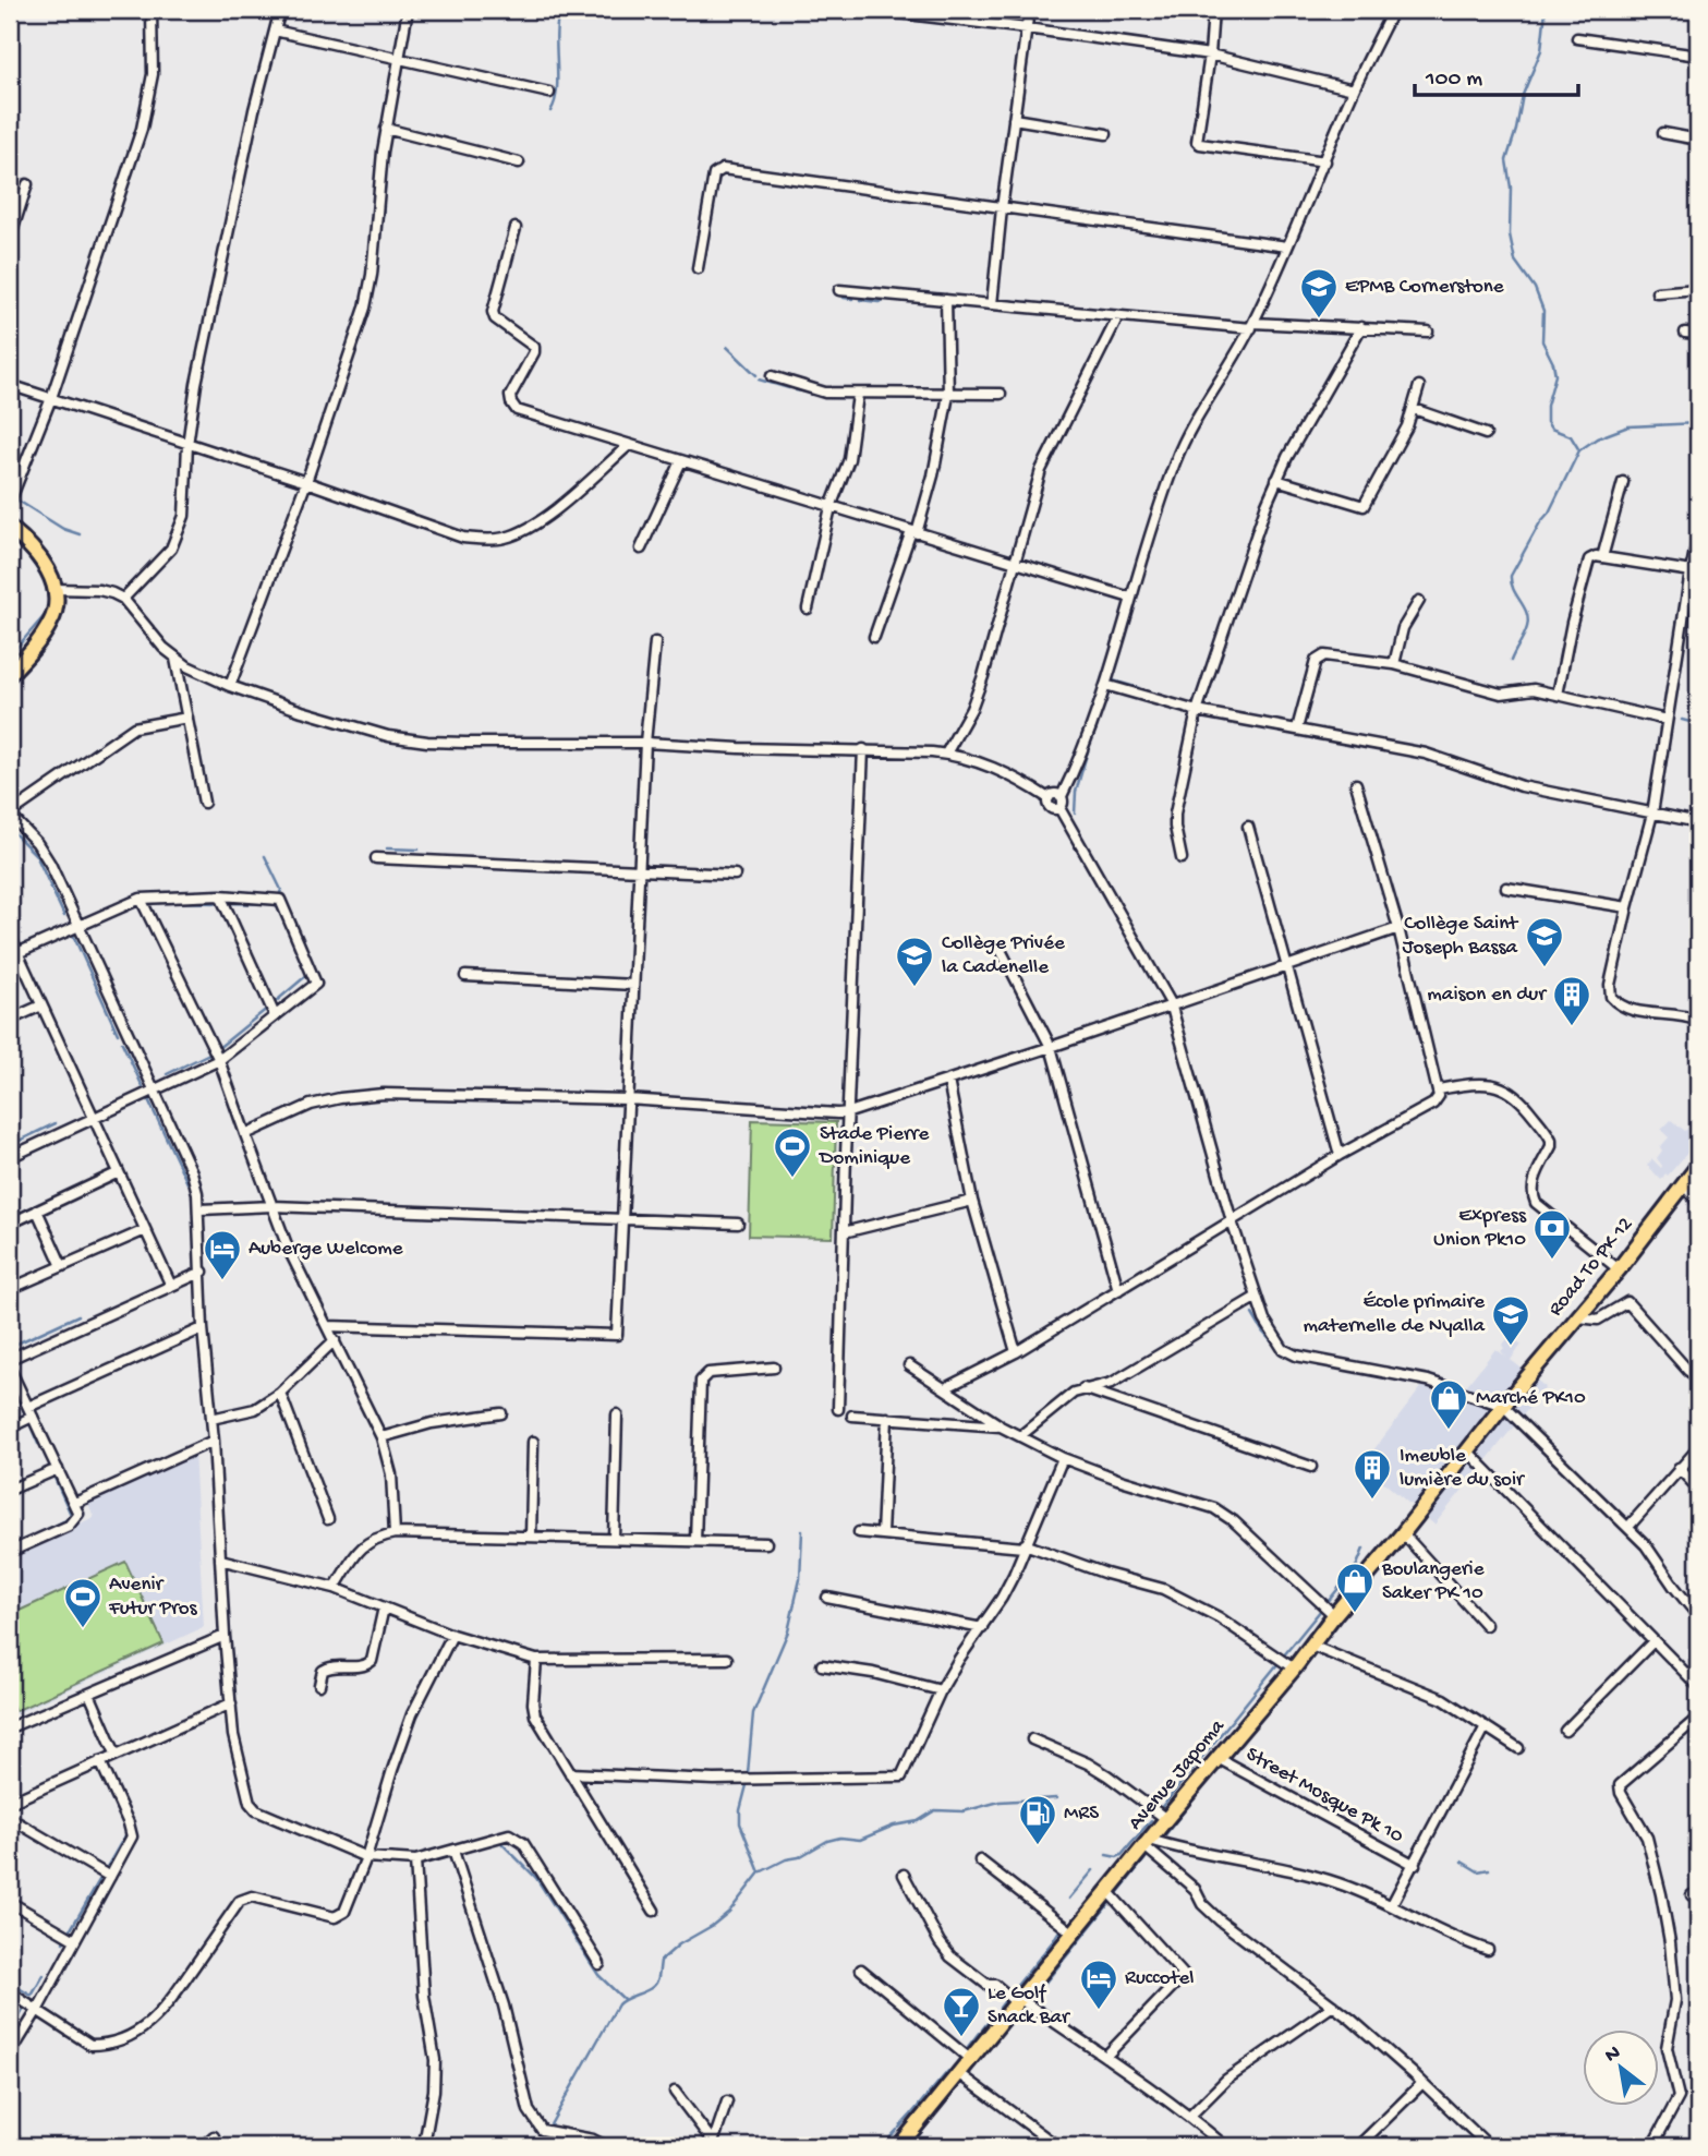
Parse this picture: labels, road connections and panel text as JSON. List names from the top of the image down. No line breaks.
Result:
{"streets":{"main road":["Road To PK 12","Avenue Japoma"],"street":["Street Mosque Pk 10"]},"crossings":[["Road To PK 12","Avenue Japoma"],["Avenue Japoma","Street Mosque Pk 10"]],"places":{"school or university":["EPMB Cornerstone","Collège Saint Joseph Bassa","Collège Privée la Cadenelle","École primaire maternelle de Nyalla"],"building":["maison en dur","Imeuble lumière du soir"],"sports":["Stade Pierre Dominique","Avenir Futur Pros"],"bank":["Express Union Pk10"],"hotel":["Auberge Welcome","Ruccotel"],"shop":["Marché PK10","Boulangerie Saker PK 10"],"fuel station":["MRS"],"bar":["Le Golf Snack Bar"]},"scale_bar":"100 m","north":"top left"}
